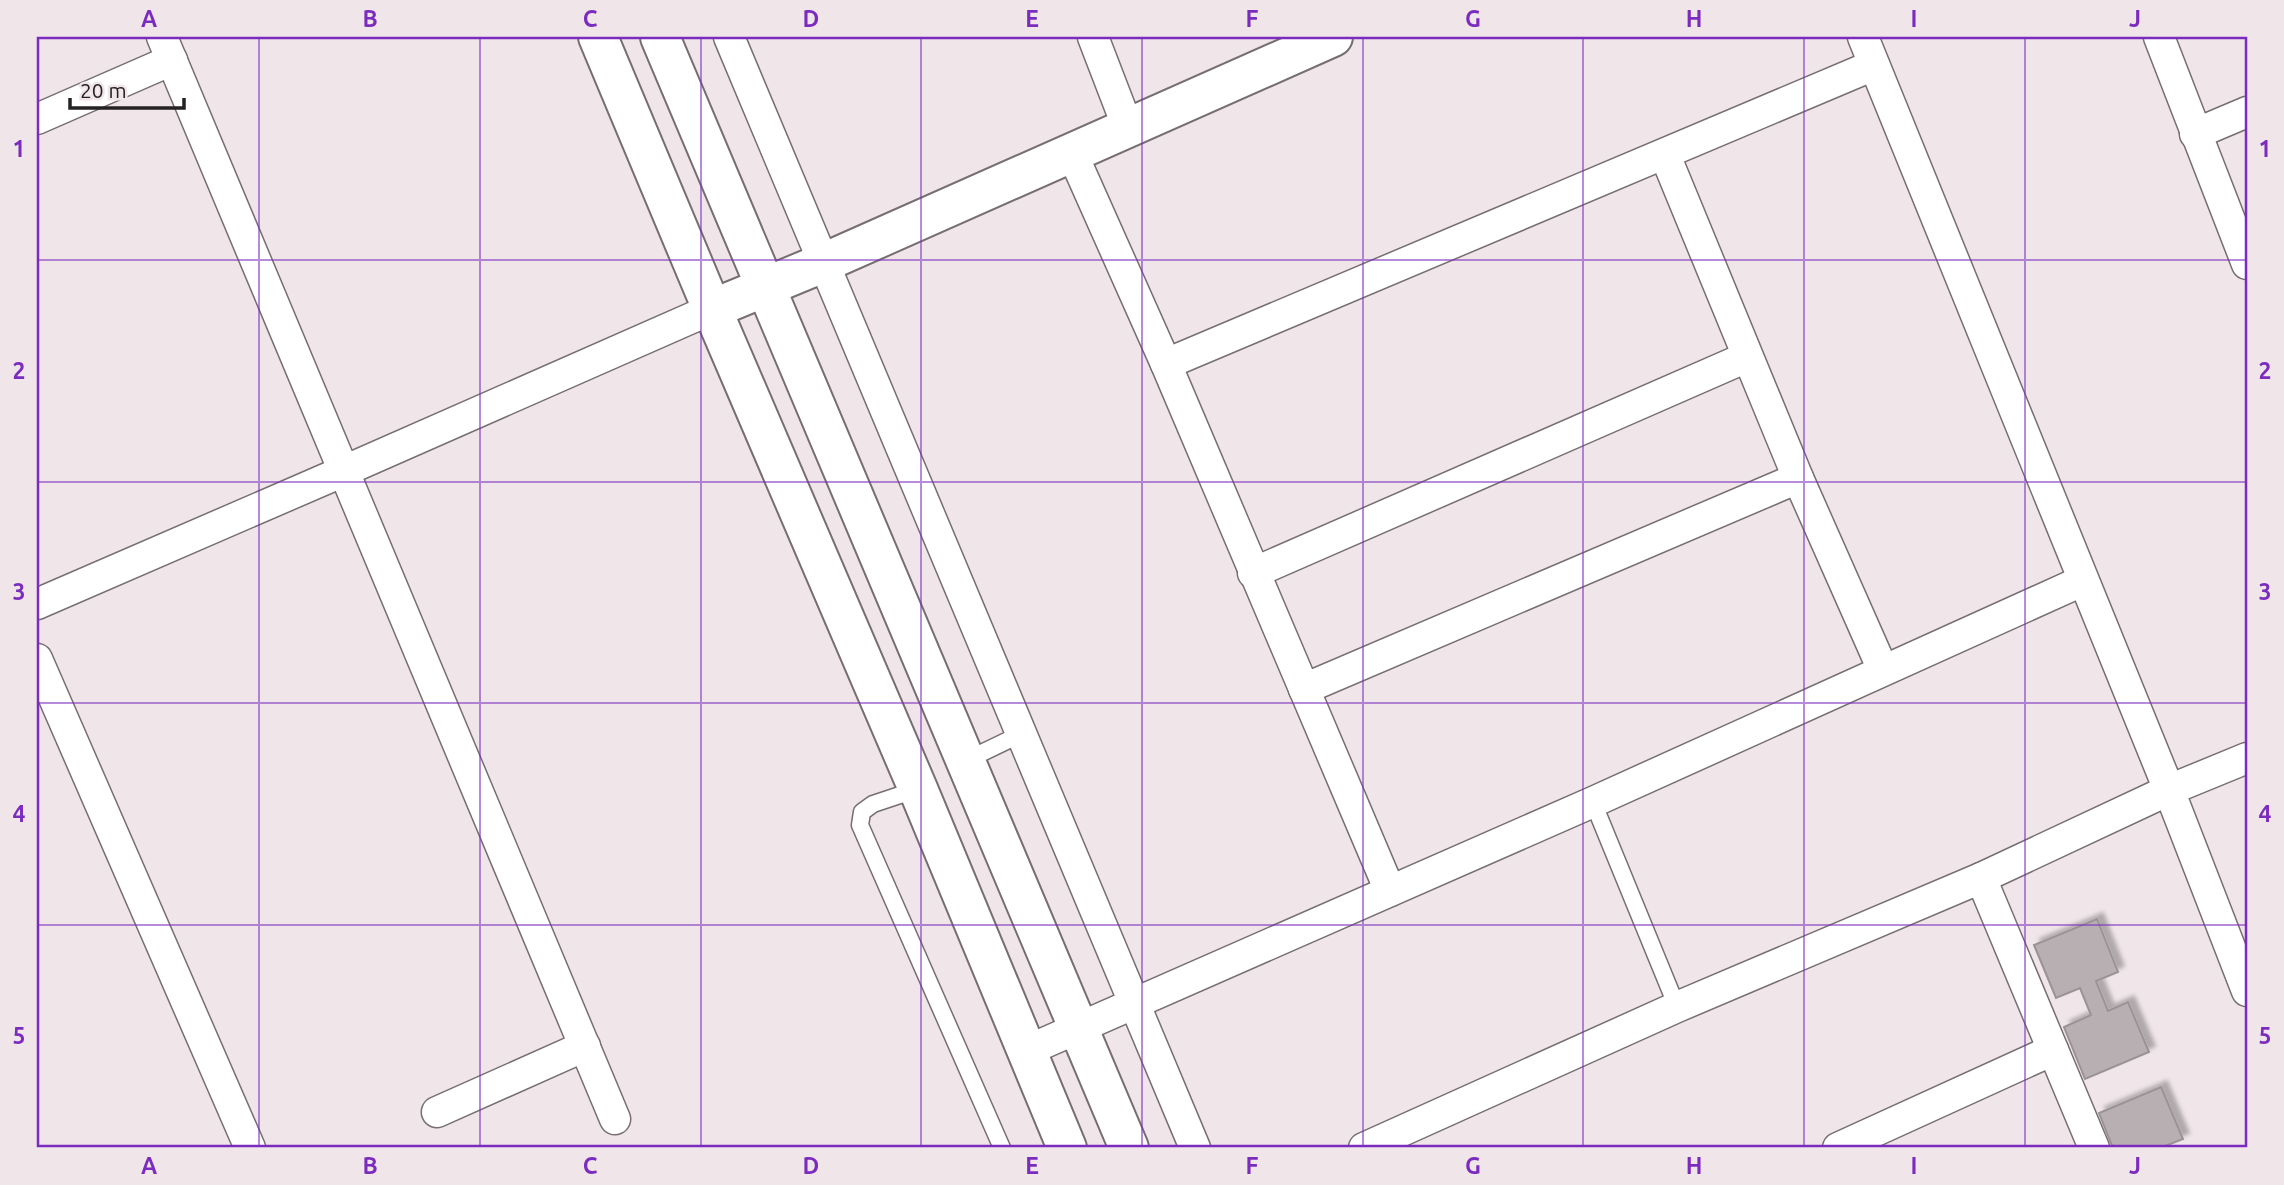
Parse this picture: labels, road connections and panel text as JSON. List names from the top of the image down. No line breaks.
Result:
{"scale_bar":"20 m","grid":{"columns":["A","B","C","D","E","F","G","H","I","J"],"rows":["1","2","3","4","5"]}}
